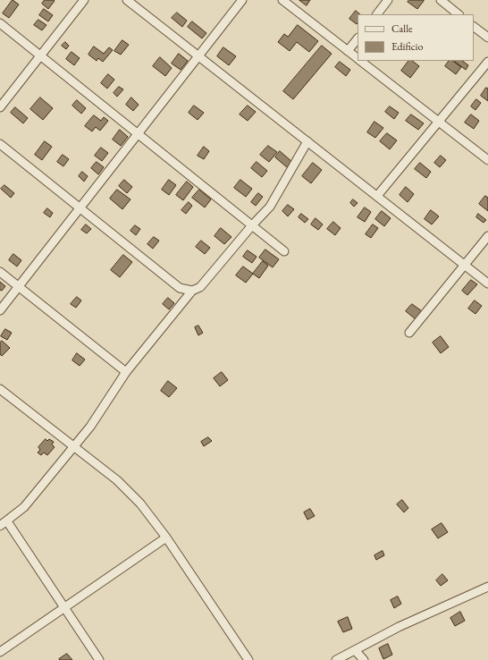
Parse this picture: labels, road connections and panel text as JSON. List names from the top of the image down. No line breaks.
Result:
{"legend":["Calle","Edificio"]}
